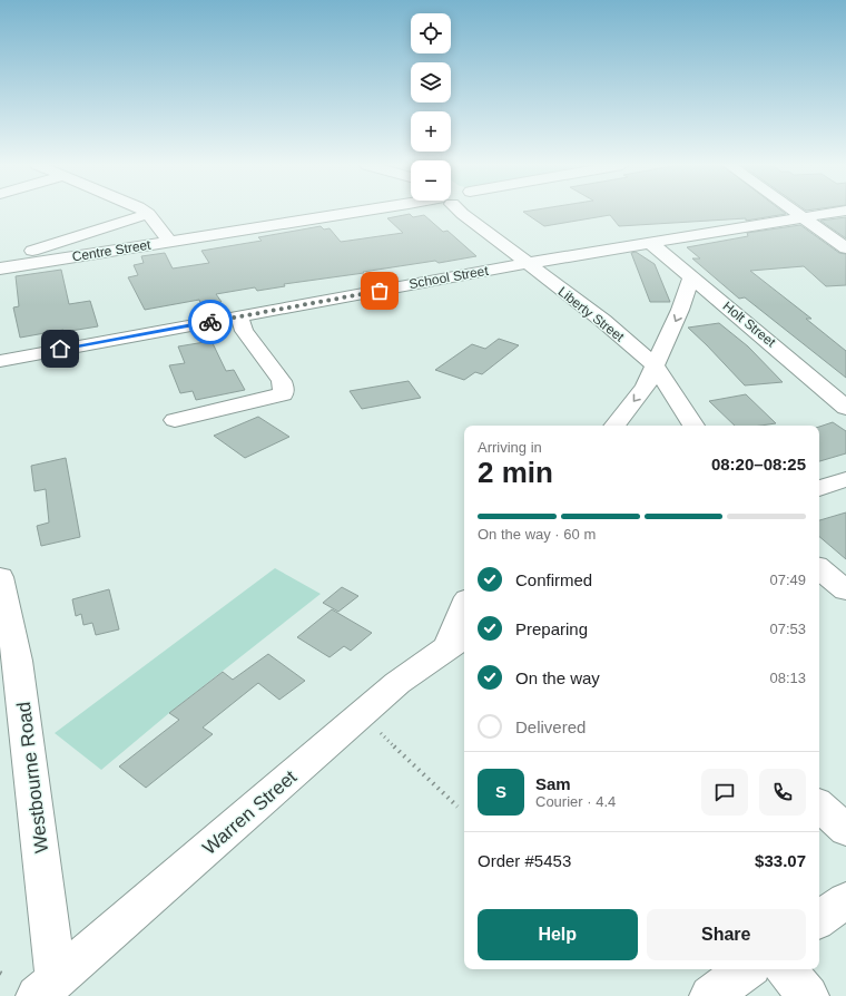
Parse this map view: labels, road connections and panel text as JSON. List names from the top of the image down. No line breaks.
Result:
{"streets":{"street":["Centre Street","School Street","Liberty Street","Holt Street","Westbourne Road","Warren Street"]},"crossings":[["School Street","Liberty Street"],["School Street","Holt Street"],["Westbourne Road","Warren Street"]],"page":{"map_buttons":["+","−"],"heading":["2 min","Arriving in","08:20–08:25"],"panel":["Sam","Courier · 4.4","Order #5453","$33.07"],"bar":"On the way · 60 m","list":[["Confirmed","07:49"],["Preparing","07:53"],["On the way","08:13"],"Delivered"],"round":"S","buttons":["Help","Share"]}}
